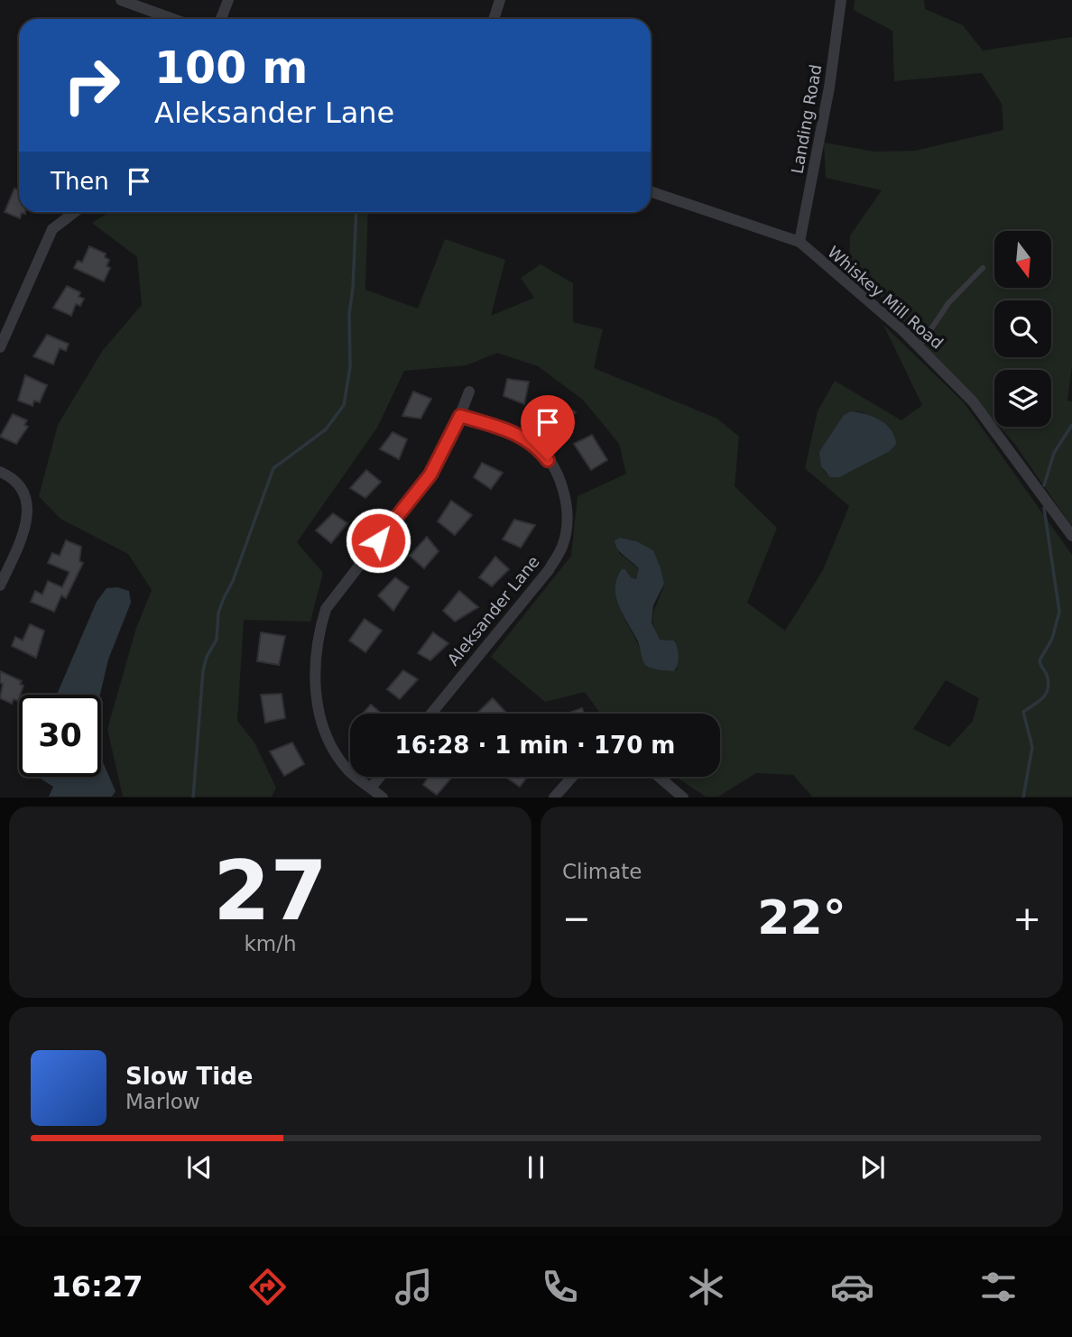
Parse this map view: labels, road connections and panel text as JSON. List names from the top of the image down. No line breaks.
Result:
{"streets":{"street":["Landing Road","Whiskey Mill Road","Aleksander Lane"]},"crossings":[["Landing Road","Whiskey Mill Road"]],"north":"bottom","page":{"turn":["100 m","Aleksander Lane"],"then":"Then","limit":"30","trip":"16:28 · 1 min · 170 m","tile":[["27","km/h"],"Climate"],"heat":["−","22°","+"],"song":["Slow Tide","Marlow"],"tabs":"16:27"}}
